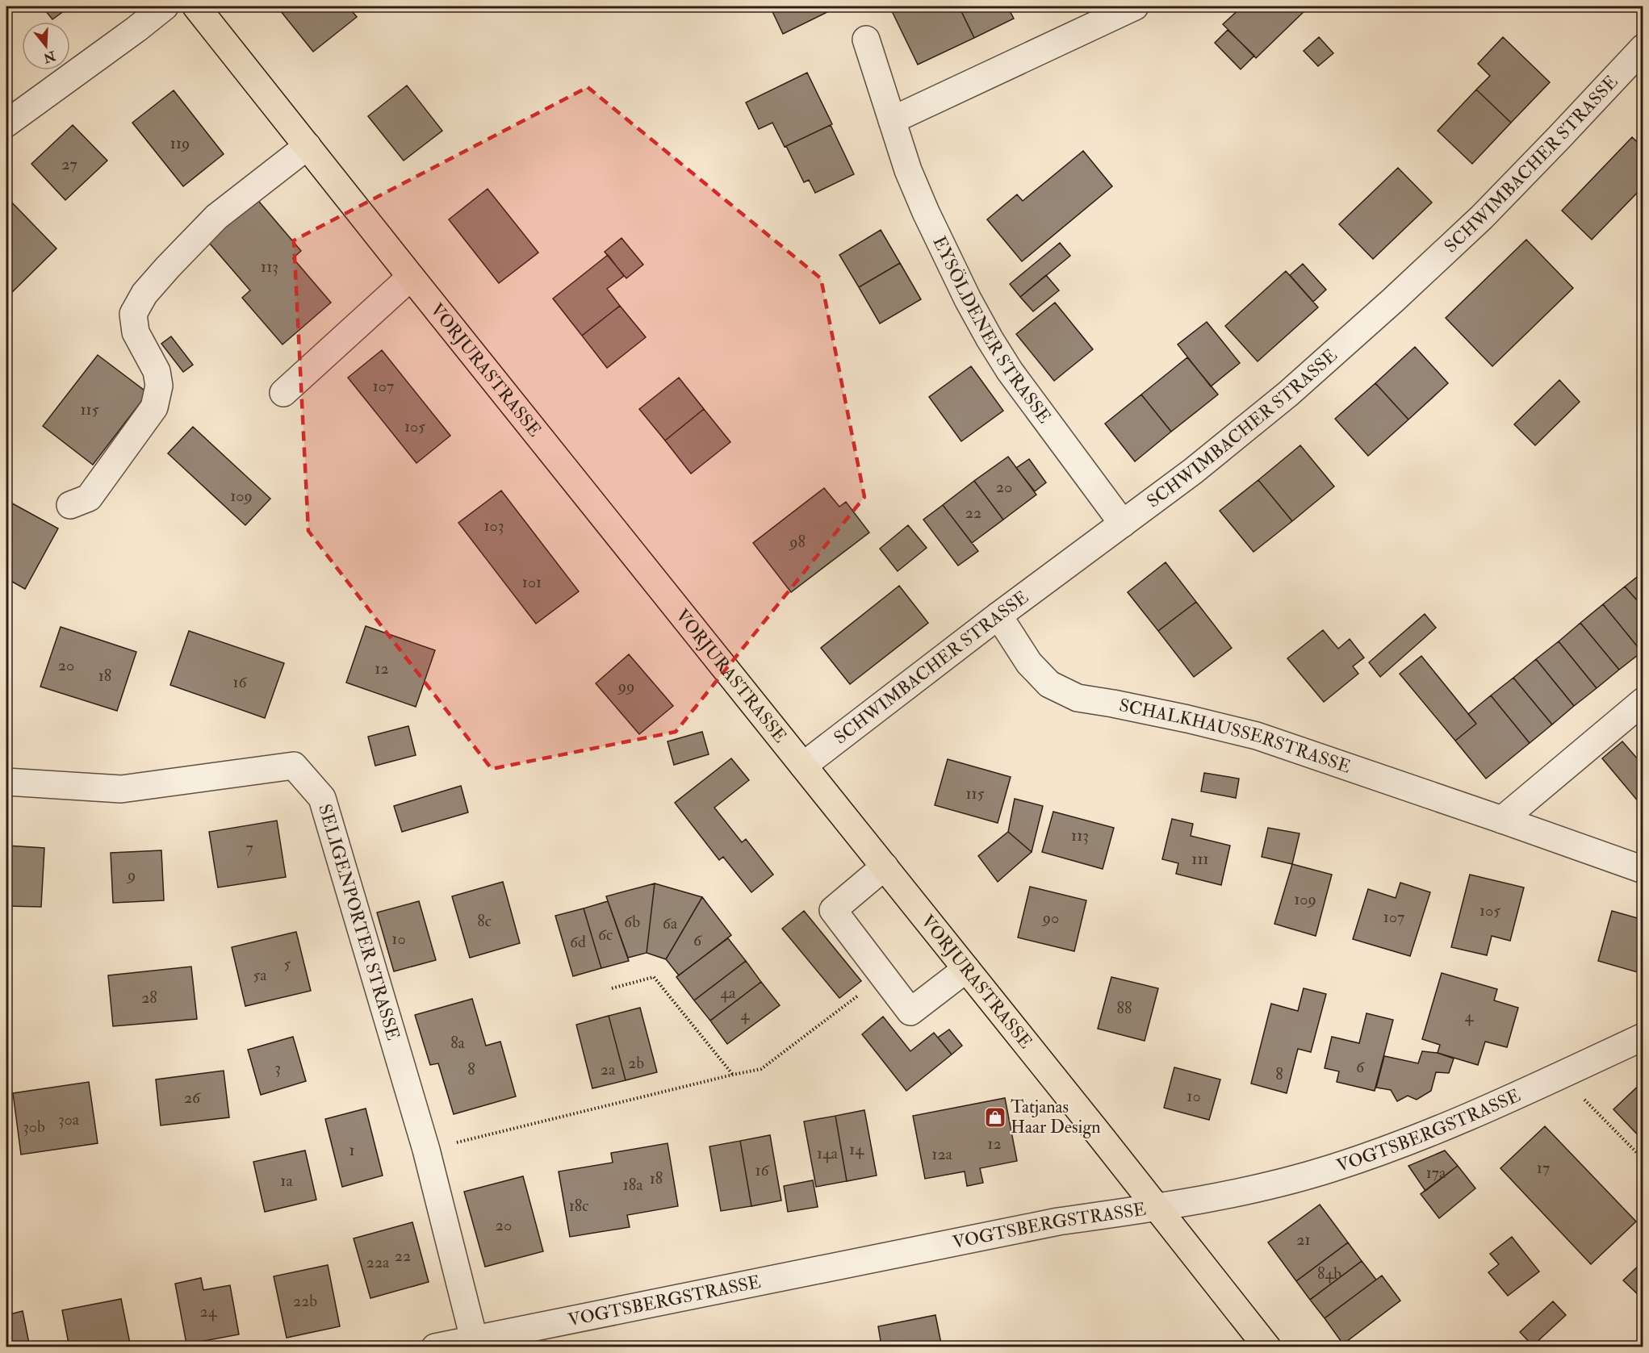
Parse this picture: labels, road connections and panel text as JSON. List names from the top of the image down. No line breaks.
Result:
{"streets":{"main road":["VORJURASTRASSE"],"street":["SCHWIMBACHER STRASSE","EYSÖLDENER STRASSE","SCHALKHAUSSERSTRASSE","SELIGENPORTER STRASSE","VOGTSBERGSTRASSE"]},"crossings":[["SCHWIMBACHER STRASSE","EYSÖLDENER STRASSE"],["SCHWIMBACHER STRASSE","VORJURASTRASSE"],["SCHWIMBACHER STRASSE","SCHALKHAUSSERSTRASSE"],["VORJURASTRASSE","VOGTSBERGSTRASSE"],["SELIGENPORTER STRASSE","VOGTSBERGSTRASSE"]],"places":{"shop":["Tatjanas Haar Design"]},"house_numbers":["119","27","113","107","115","105","20","109","22","103","98","101","20","12","18","16","99","115","113","7","111","9","109","105","107","90","8c","6b","6a","6c","10","6","6d","5","5a","4a","28","88","4","4","8a","2b","6","3","8","2a","8","10","26","30a","30b","12","14","1","14a","12a","17","16","17a","18","1a","18a","18c","20","21","22","22a","84b","22b","24"],"north":"bottom"}
